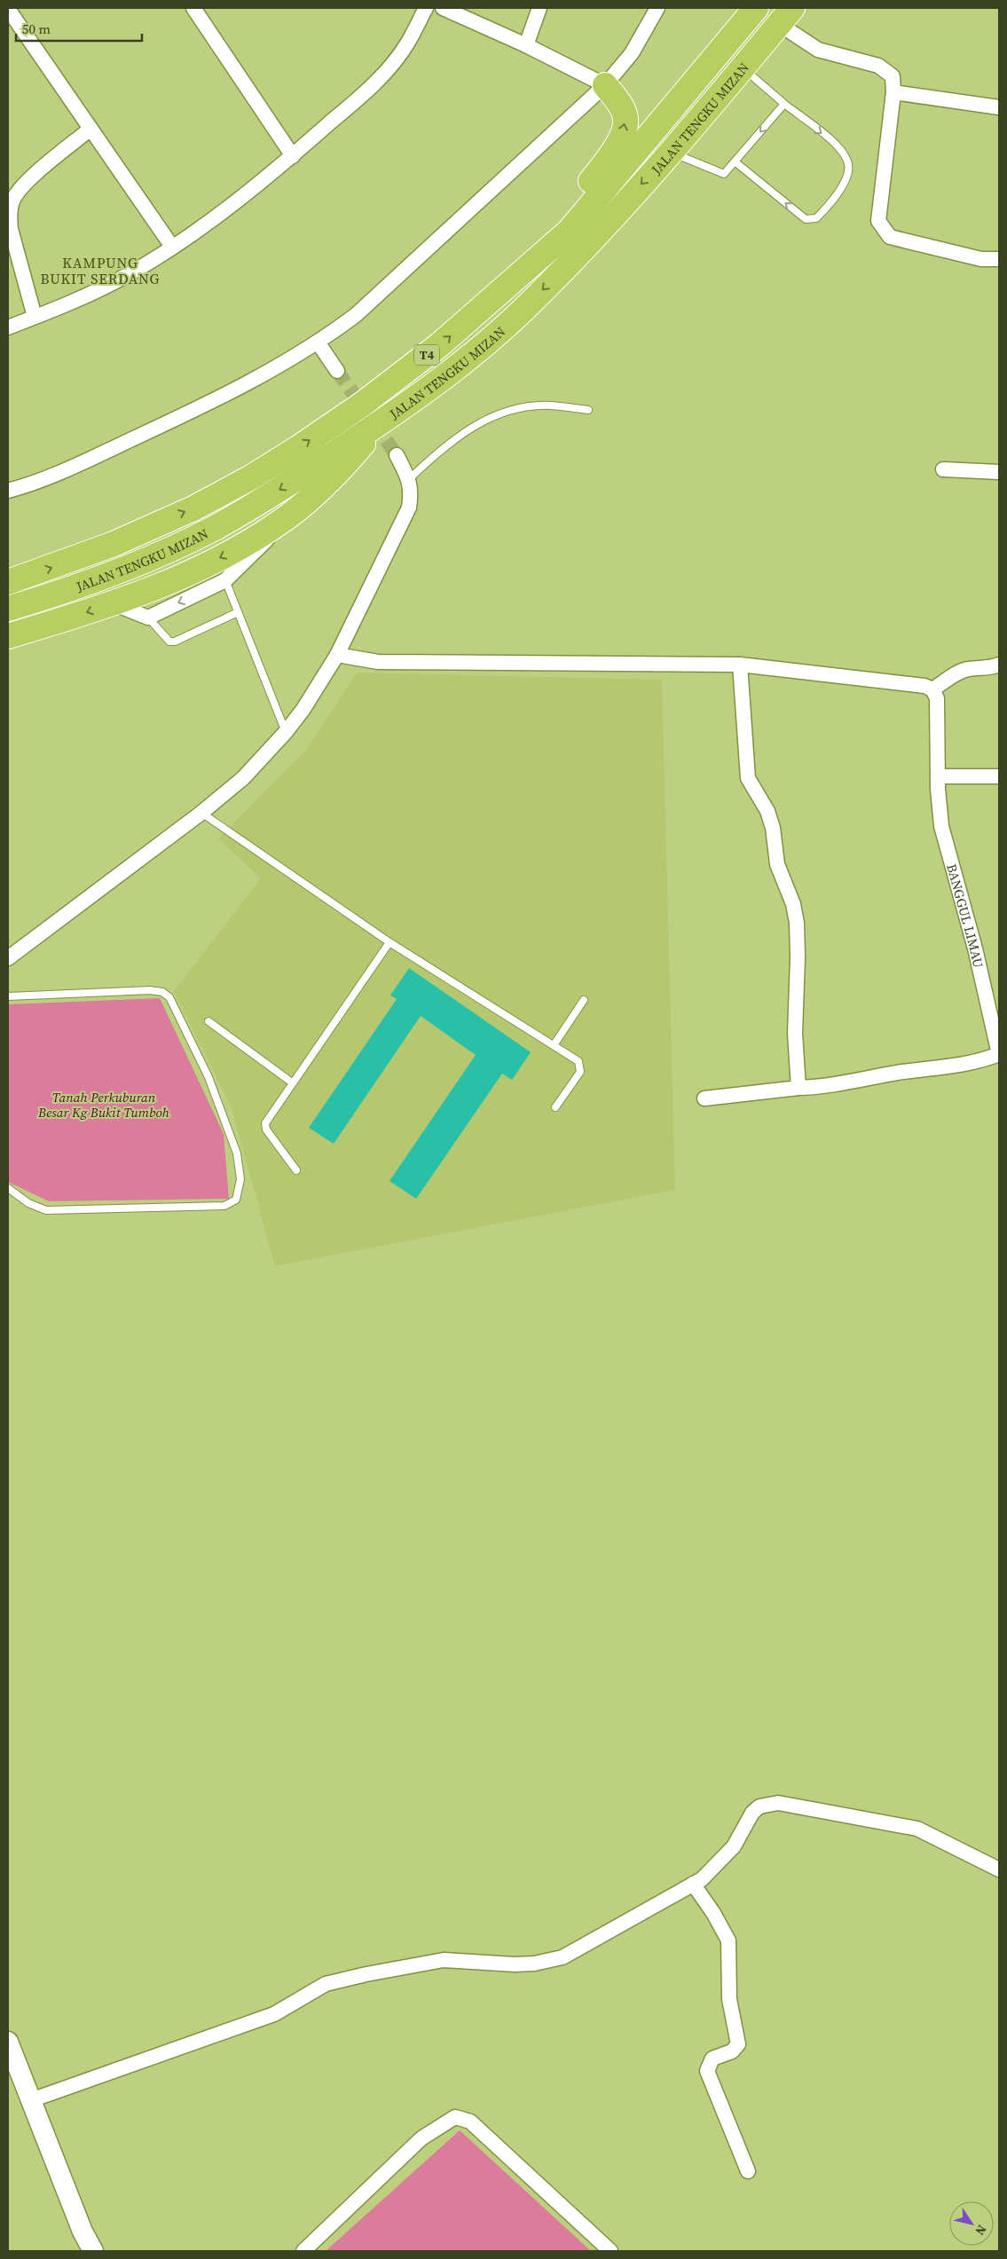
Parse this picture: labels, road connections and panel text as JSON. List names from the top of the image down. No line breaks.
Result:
{"streets":{"highway":["JALAN TENGKU MIZAN","T4"],"street":["BANGGUL LIMAU"]},"districts":["KAMPUNG BUKIT SERDANG"],"parks":["Tanah Perkuburan Besar Kg Bukit Tumboh"],"scale_bar":"50 m","north":"bottom right"}
